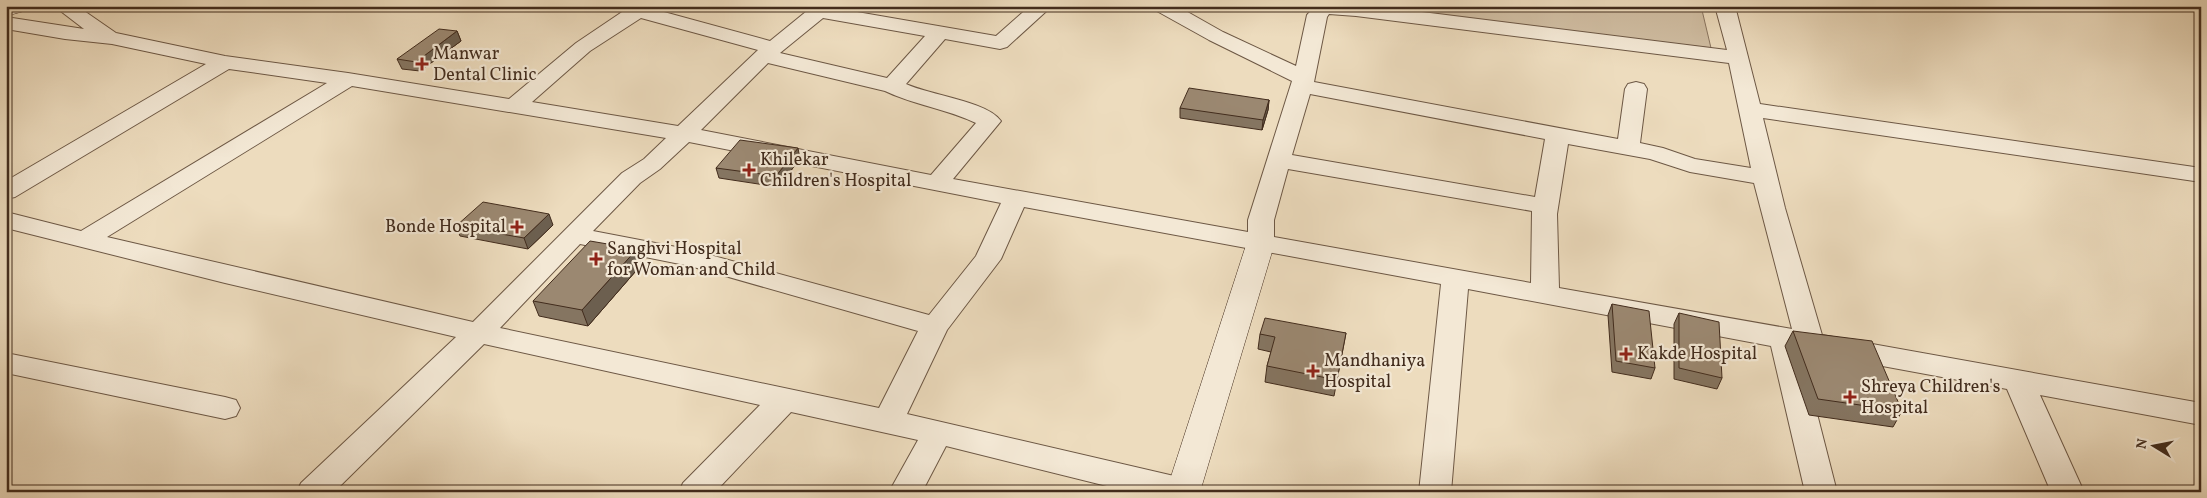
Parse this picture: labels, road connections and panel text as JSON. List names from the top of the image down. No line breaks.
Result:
{"places":{"health":["Manwar Dental Clinic","Khilekar Children's Hospital","Bonde Hospital","Sanghvi Hospital for Woman and Child","Kakde Hospital","Mandhaniya Hospital","Shreya Children's Hospital"]},"north":"left"}
